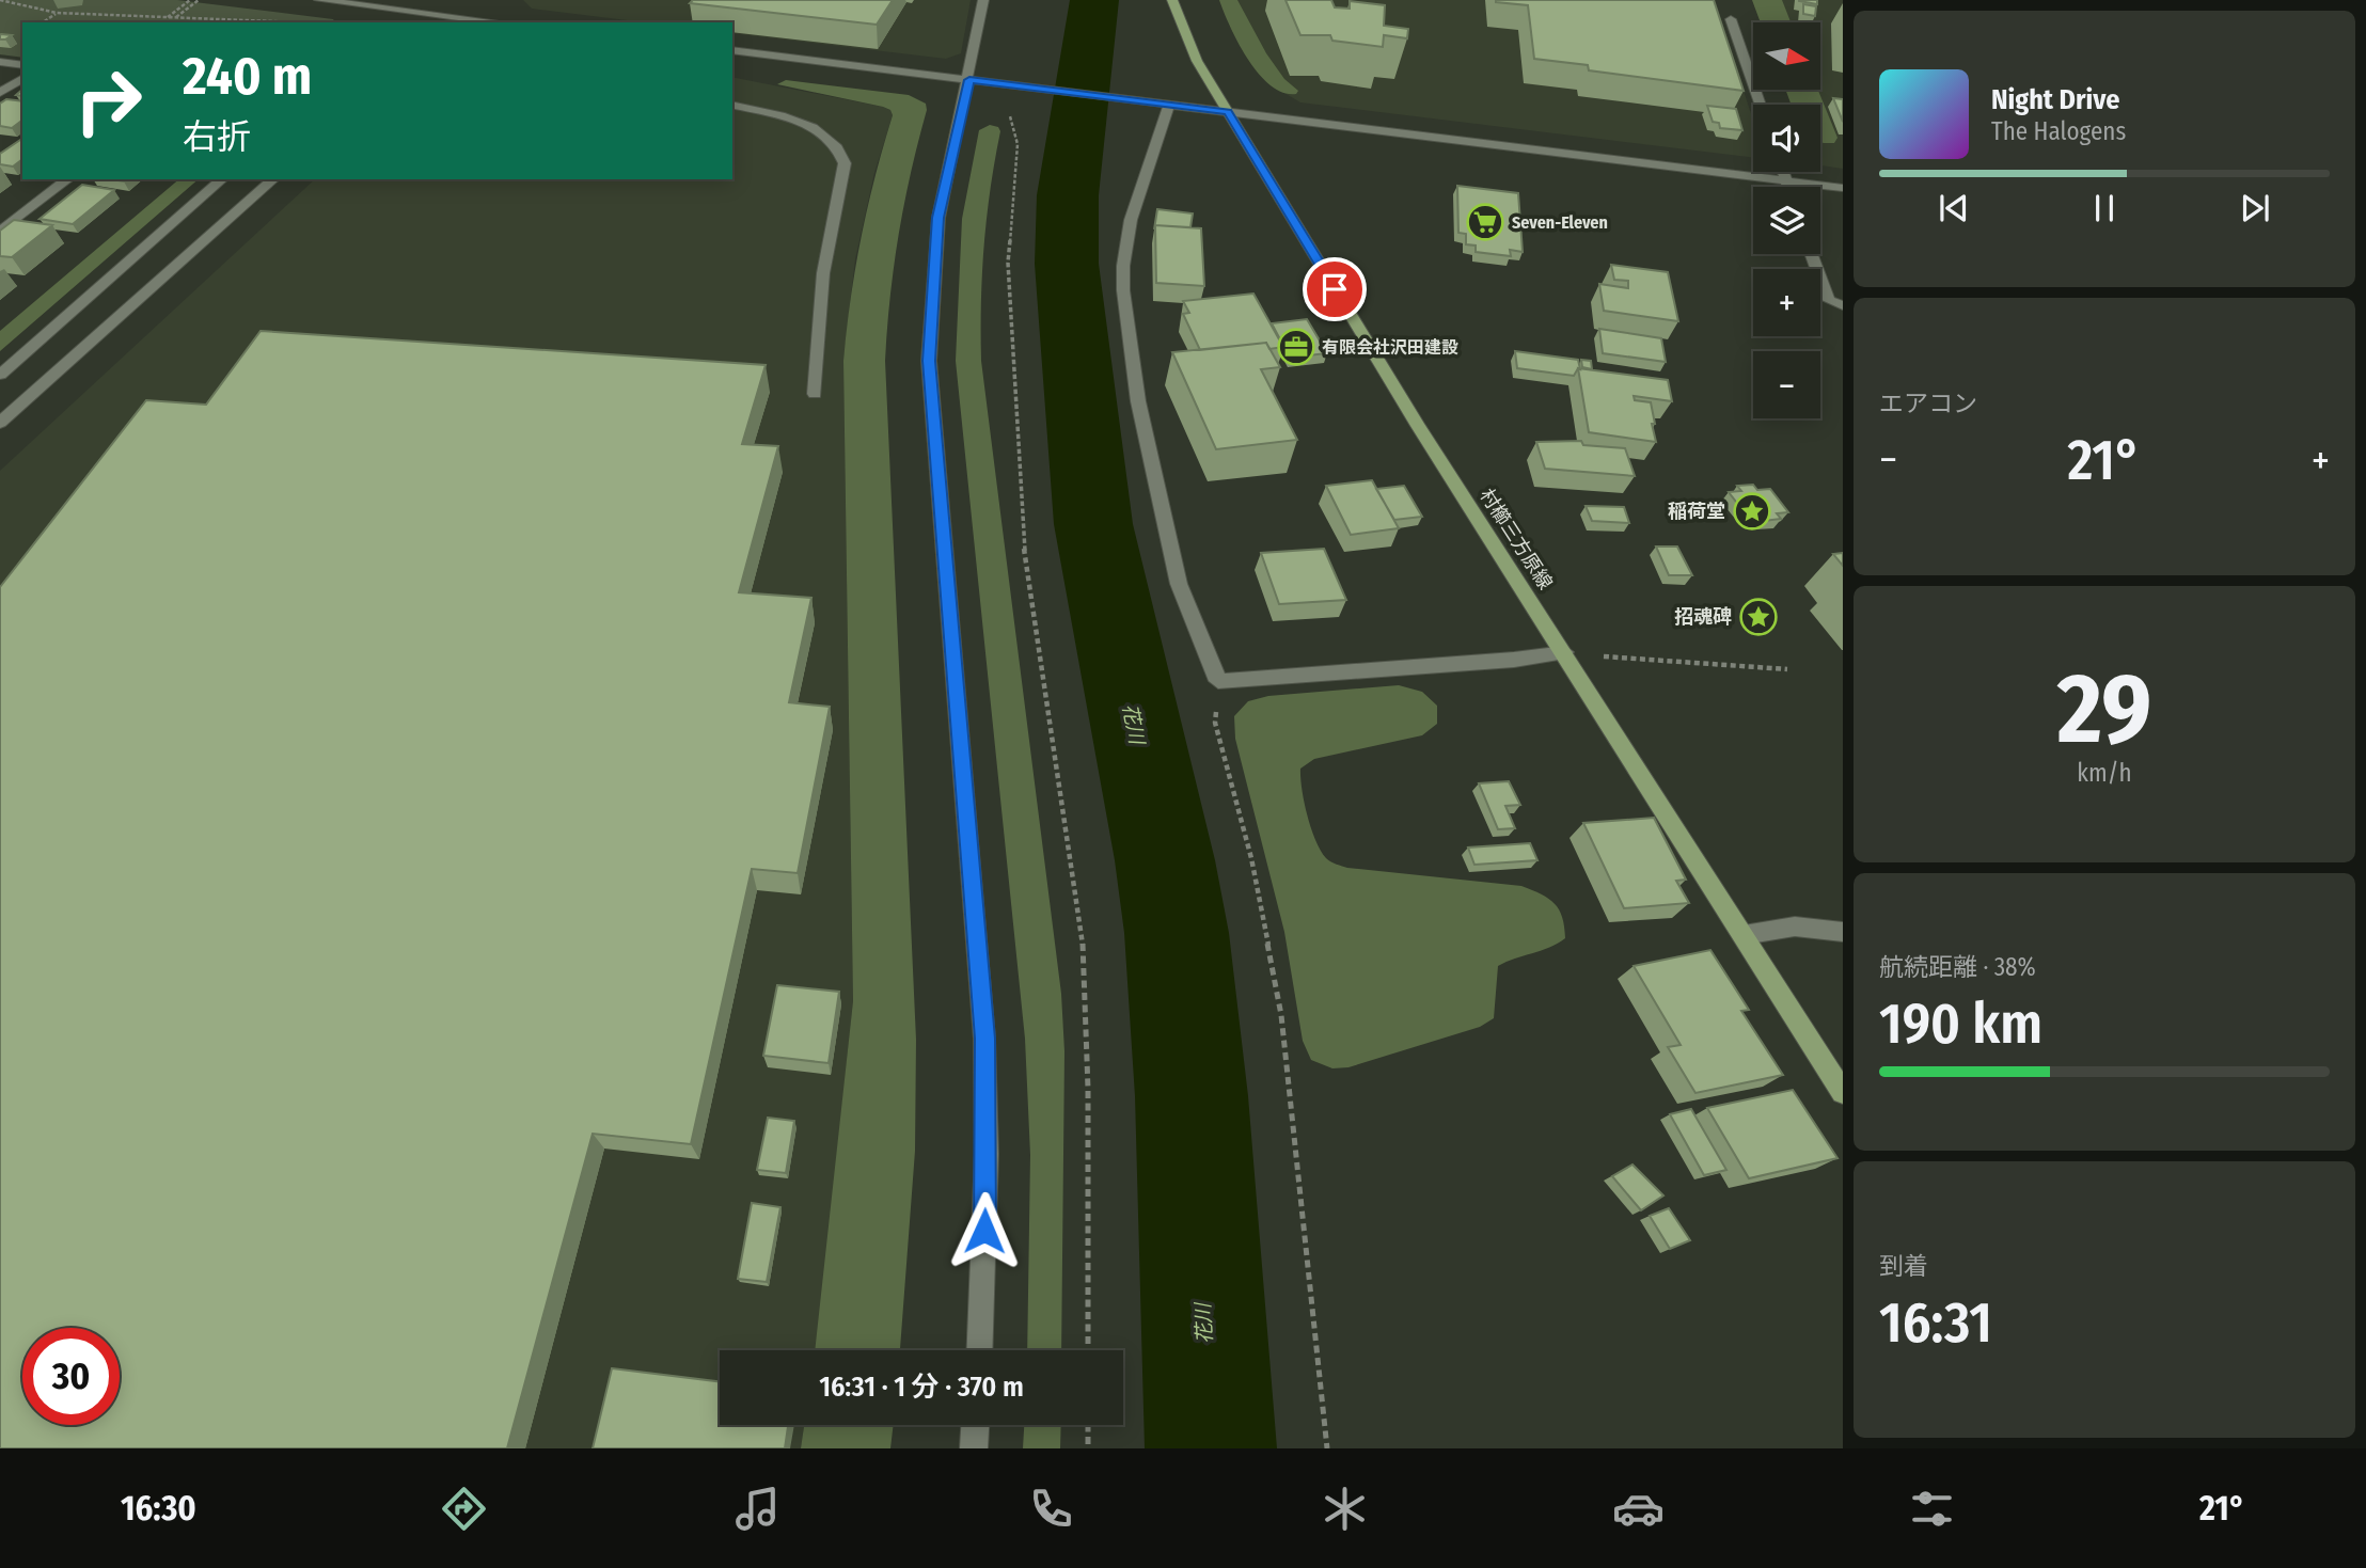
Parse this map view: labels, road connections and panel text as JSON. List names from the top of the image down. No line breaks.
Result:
{"streets":{"main road":["村櫛三方原線"]},"water":["花川"],"places":{"supermarket":["Seven-Eleven"],"office":["有限会社沢田建設"],"place":["稲荷堂","招魂碑"]},"north":"right","page":{"map_buttons":["+","−"],"turn":["240 m","右折"],"song":["Night Drive","The Halogens"],"tile":["エアコン",["29","km/h"],["航続距離 · 38%","190 km"],["到着","16:31"]],"heat":["−","21°","+"],"limit":"30","trip":"16:31 · 1 分 · 370 m","tabs":["16:30","21°"]}}
